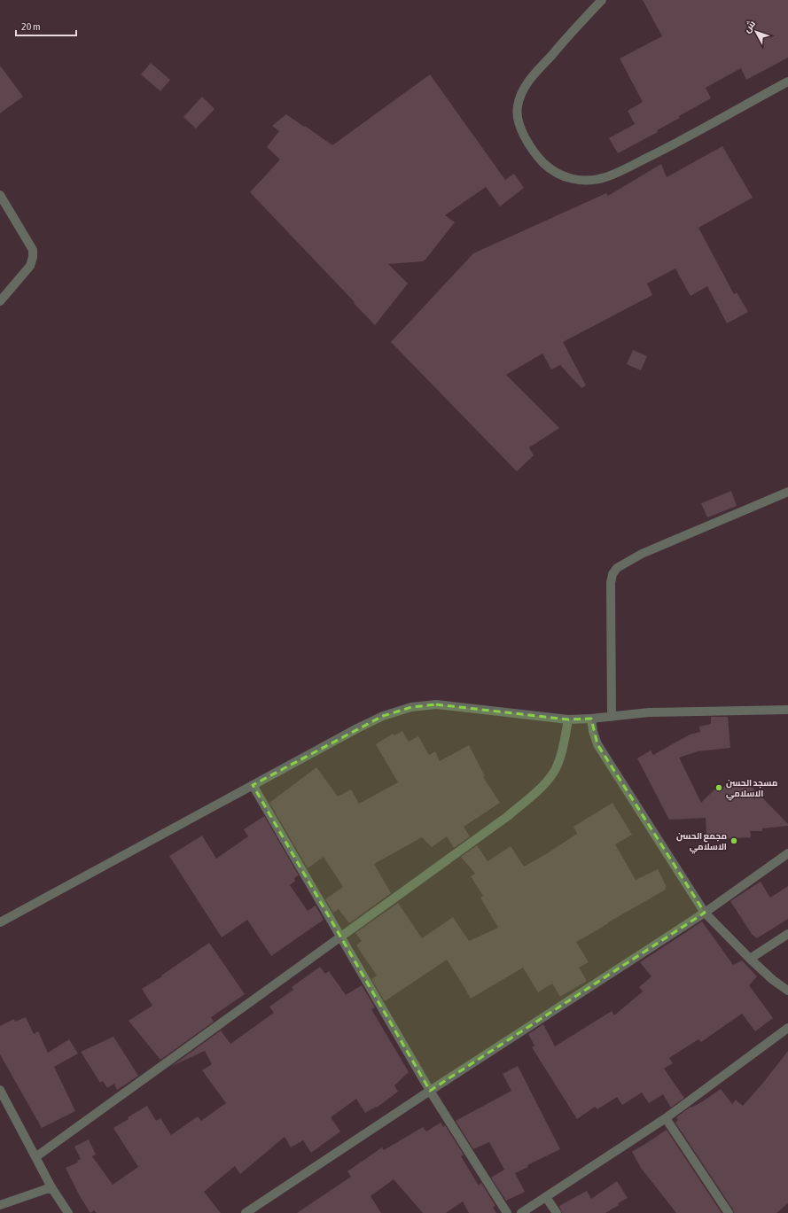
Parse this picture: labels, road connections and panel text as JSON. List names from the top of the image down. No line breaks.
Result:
{"places":["مسجد الحسن الاسلامي","مجمع الحسن الاسلامي"],"scale_bar":"20 m","north":"top left"}
